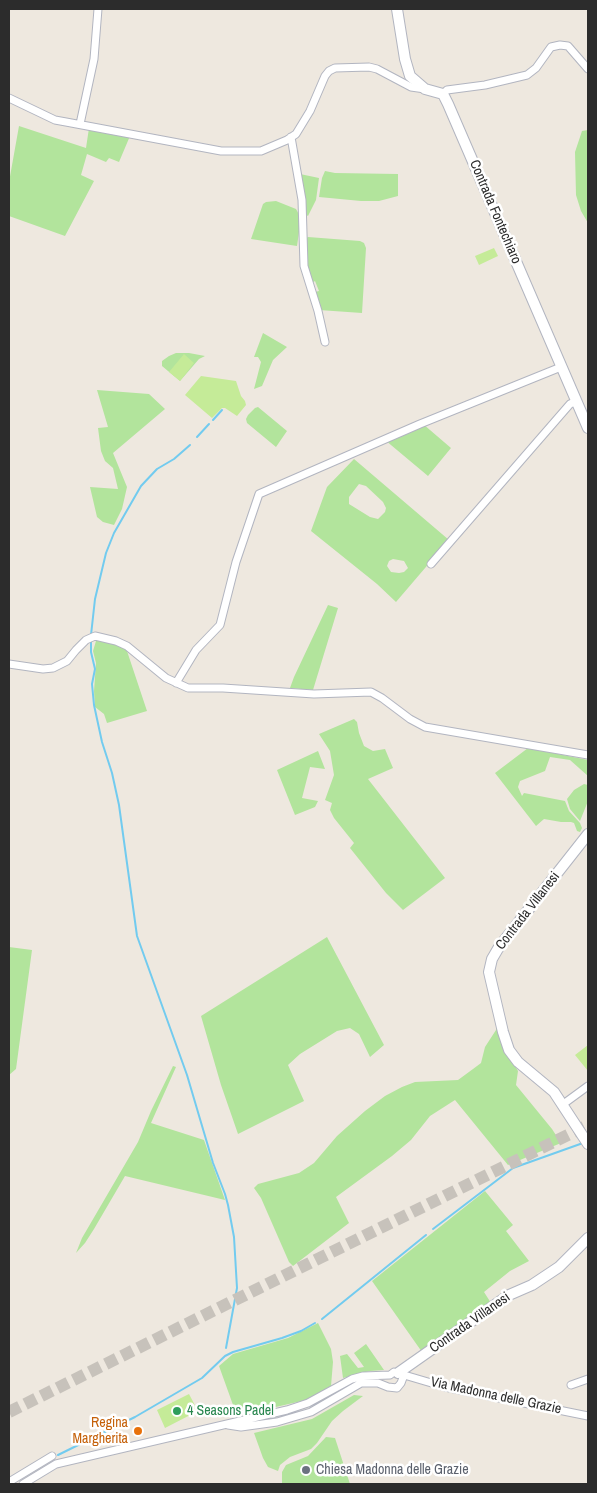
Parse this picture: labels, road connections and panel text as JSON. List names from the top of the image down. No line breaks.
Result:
{"streets":{"street":["Contrada Fontechiaro","Contrada Villanesi","Via Madonna delle Grazie"]},"crossings":[["Contrada Villanesi","Via Madonna delle Grazie"]],"places":["4 Seasons Padel","Regina Margherita","Chiesa Madonna delle Grazie"]}
